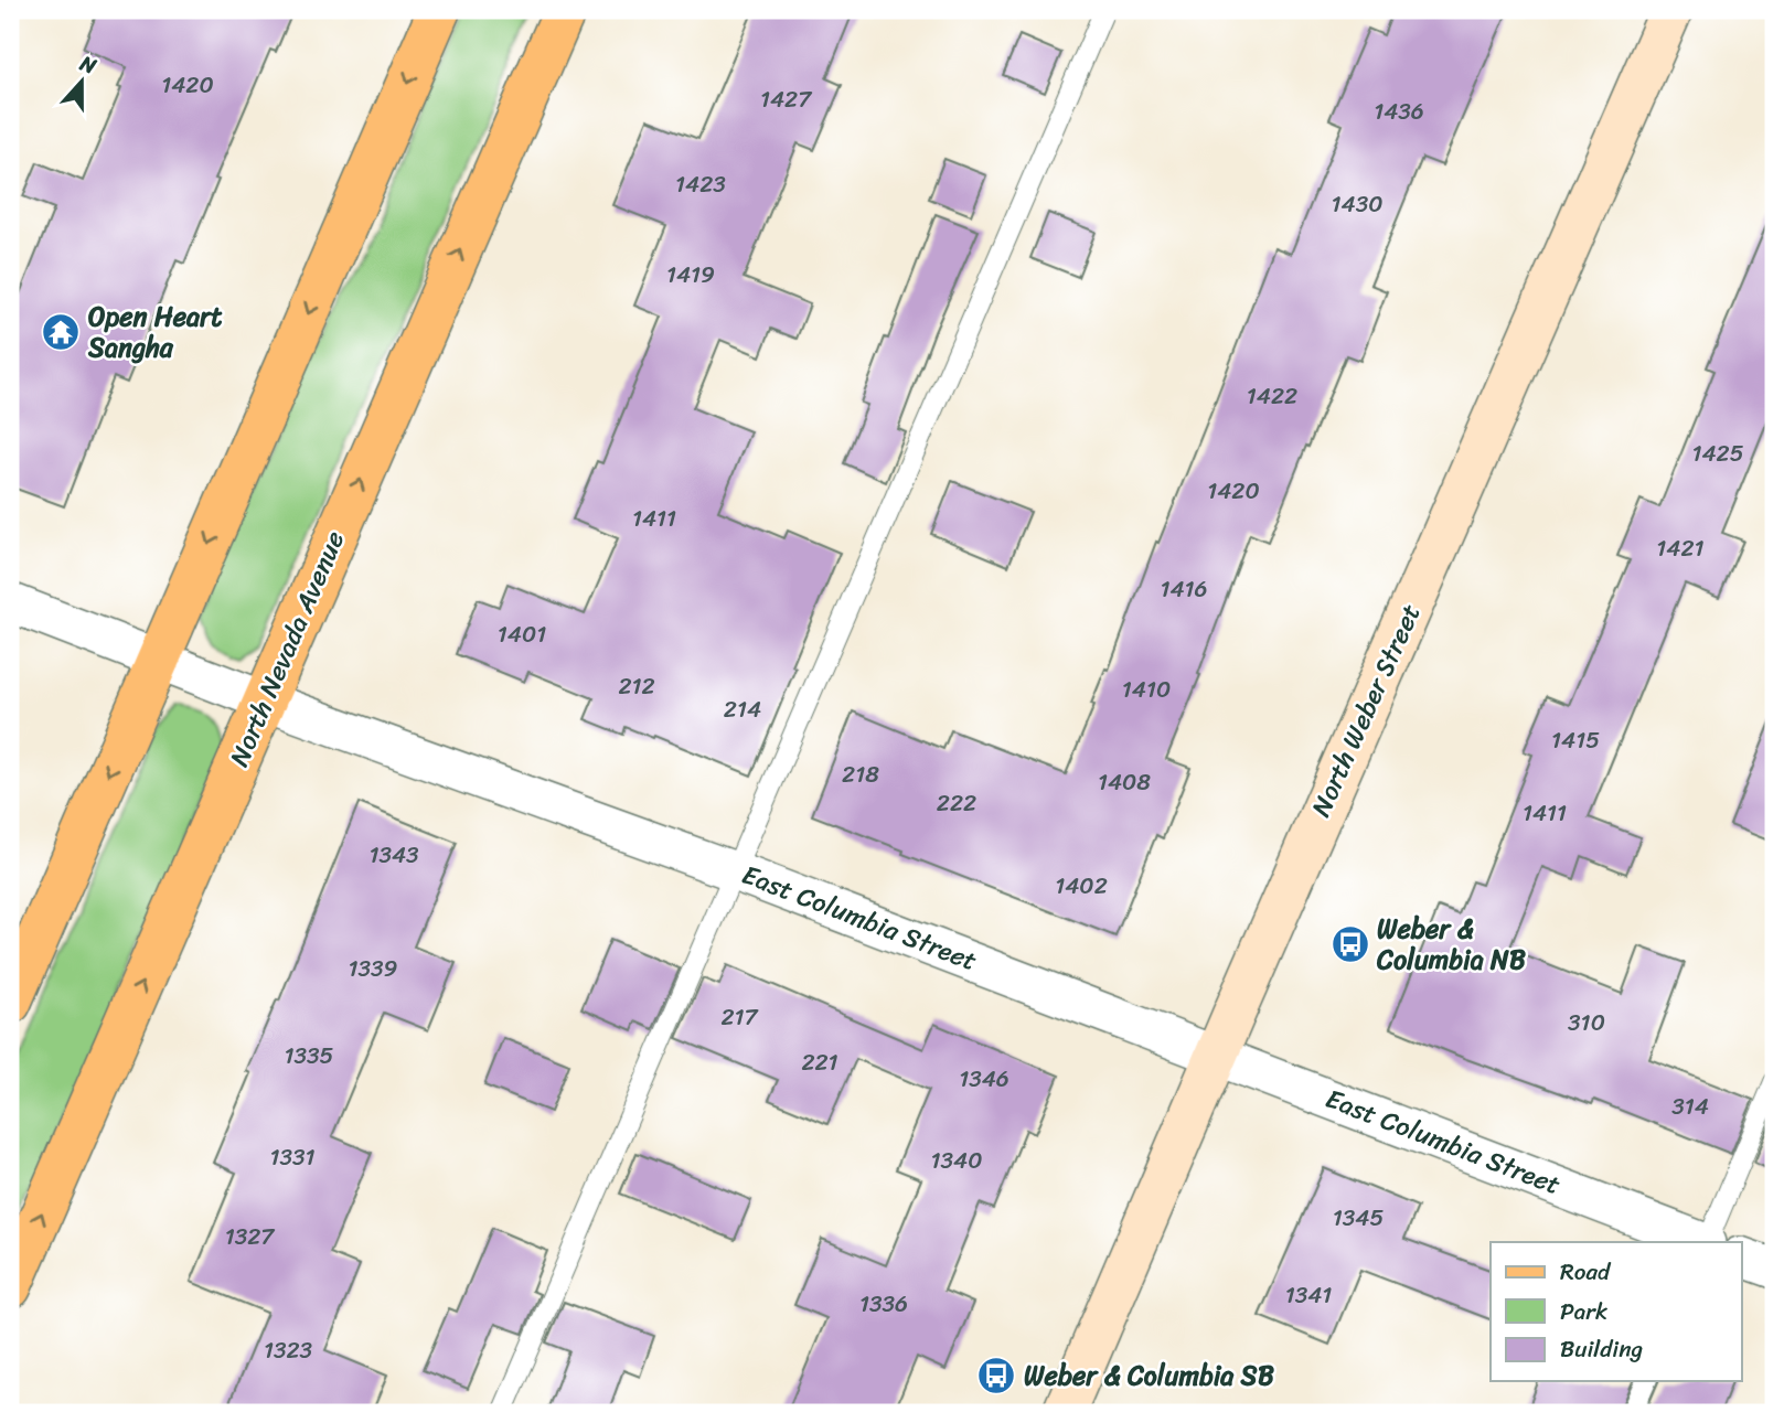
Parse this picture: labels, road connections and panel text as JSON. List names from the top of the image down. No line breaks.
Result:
{"streets":{"main road":["North Nevada Avenue"],"street":["North Weber Street","East Columbia Street"]},"crossings":[["North Nevada Avenue","East Columbia Street"],["North Weber Street","East Columbia Street"]],"places":{"temple":["Open Heart Sangha"],"bus stop":["Weber & Columbia NB","Weber & Columbia SB"]},"house_numbers":["1420","1427","1436","1423","1430","1419","1422","1425","1420","1411","1421","1416","1401","212","1410","214","1415","218","1408","222","1411","1343","1402","1339","217","310","1335","221","1346","314","1331","1340","1345","1327","1341","1336","1323"],"legend":["Road","Park","Building"],"north":"top"}
